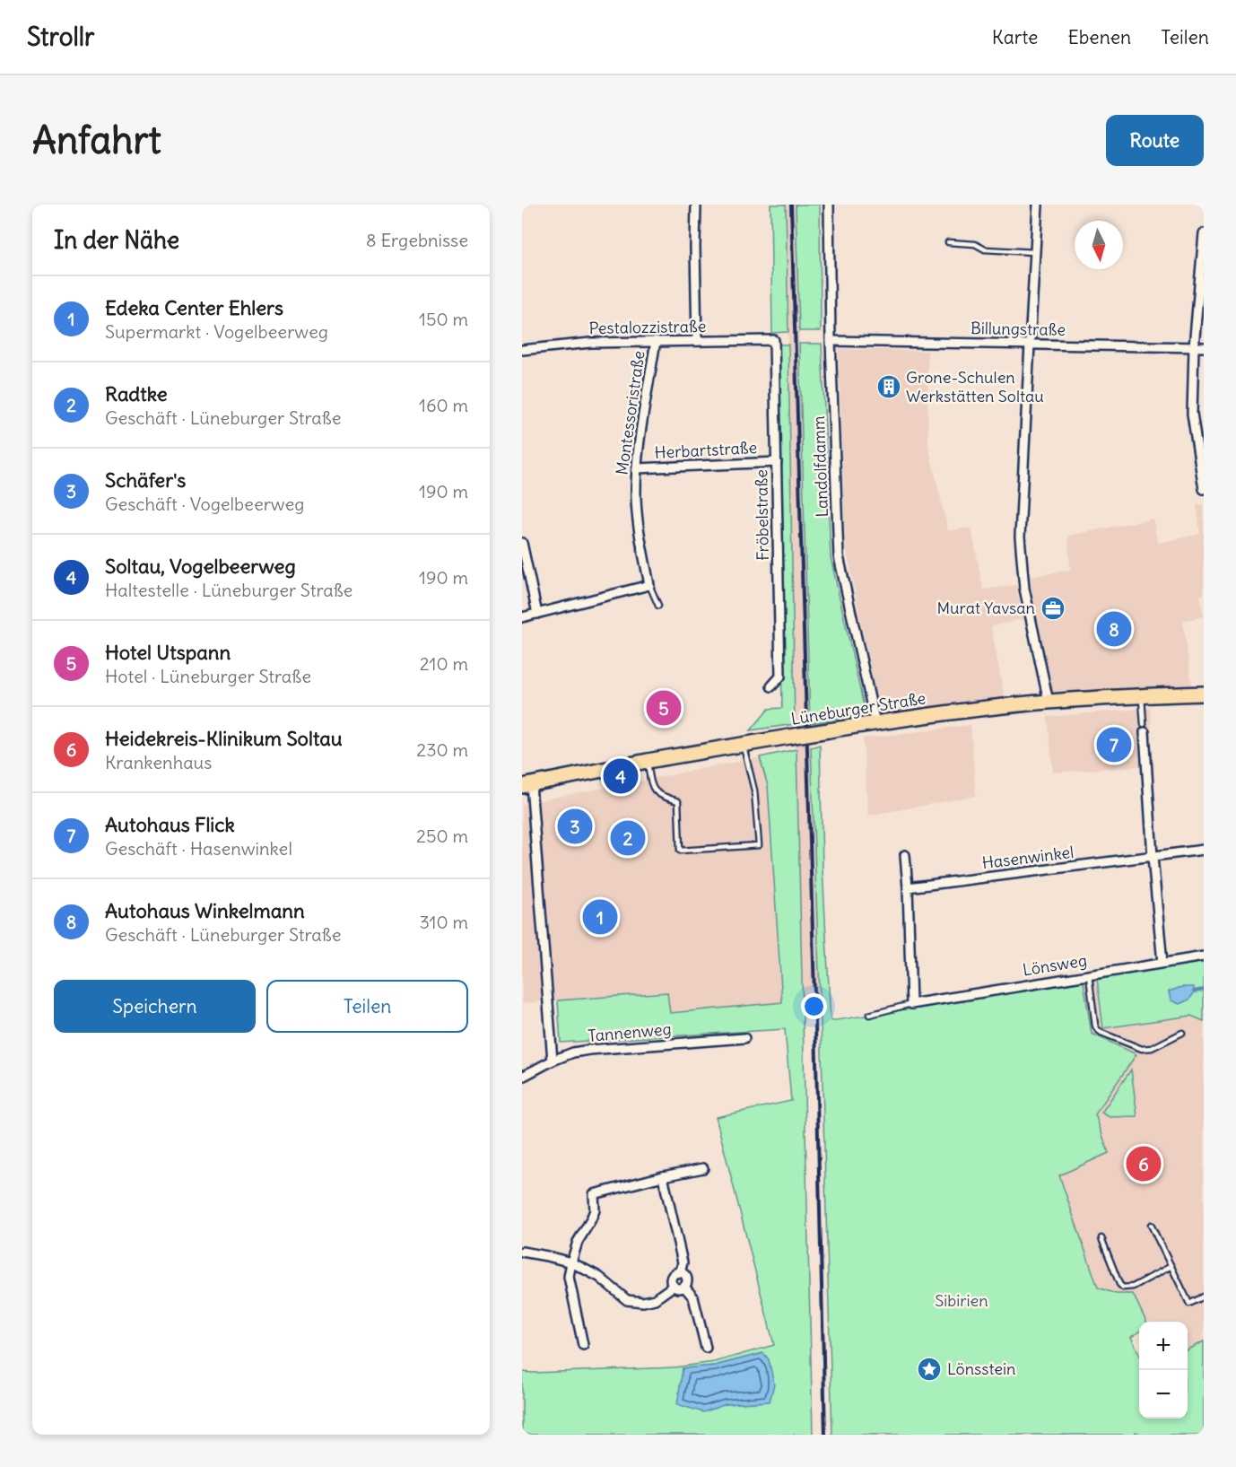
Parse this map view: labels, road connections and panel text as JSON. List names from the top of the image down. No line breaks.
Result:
{"streets":{"main road":["Lüneburger Straße"],"street":["Pestalozzistraße","Billungstraße","Montessoristraße","Herbartstraße","Landolfdamm","Fröbelstraße","Hasenwinkel","Lönsweg","Tannenweg"]},"crossings":[["Pestalozzistraße","Montessoristraße"],["Pestalozzistraße","Fröbelstraße"],["Billungstraße","Landolfdamm"],["Montessoristraße","Herbartstraße"],["Herbartstraße","Fröbelstraße"],["Landolfdamm","Lüneburger Straße"]],"parks":["Sibirien"],"places":{"building":["Grone-Schulen Werkstätten Soltau"],"office":["Murat Yavsan"],"place":["Lönsstein"]},"north":"bottom","page":{"header":"Strollr","nav":["Karte","Ebenen","Teilen"],"buttons":["Route",["Speichern","Teilen"]],"title":"Anfahrt","heading":["In der Nähe","8 Ergebnisse"],"list":[{"mark":"1","name":"Edeka Center Ehlers","note":"Supermarkt · Vogelbeerweg","value":"150 m"},{"mark":"2","name":"Radtke","note":"Geschäft · Lüneburger Straße","value":"160 m"},{"mark":"3","name":"Schäfer's","note":"Geschäft · Vogelbeerweg","value":"190 m"},{"mark":"4","name":"Soltau, Vogelbeerweg","note":"Haltestelle · Lüneburger Straße","value":"190 m"},{"mark":"5","name":"Hotel Utspann","note":"Hotel · Lüneburger Straße","value":"210 m"},{"mark":"6","name":"Heidekreis-Klinikum Soltau","note":"Krankenhaus","value":"230 m"},{"mark":"7","name":"Autohaus Flick","note":"Geschäft · Hasenwinkel","value":"250 m"},{"mark":"8","name":"Autohaus Winkelmann","note":"Geschäft · Lüneburger Straße","value":"310 m"}],"pins":["8","5","7","4","3","2","1","6"],"map_buttons":["+","−"]}}
